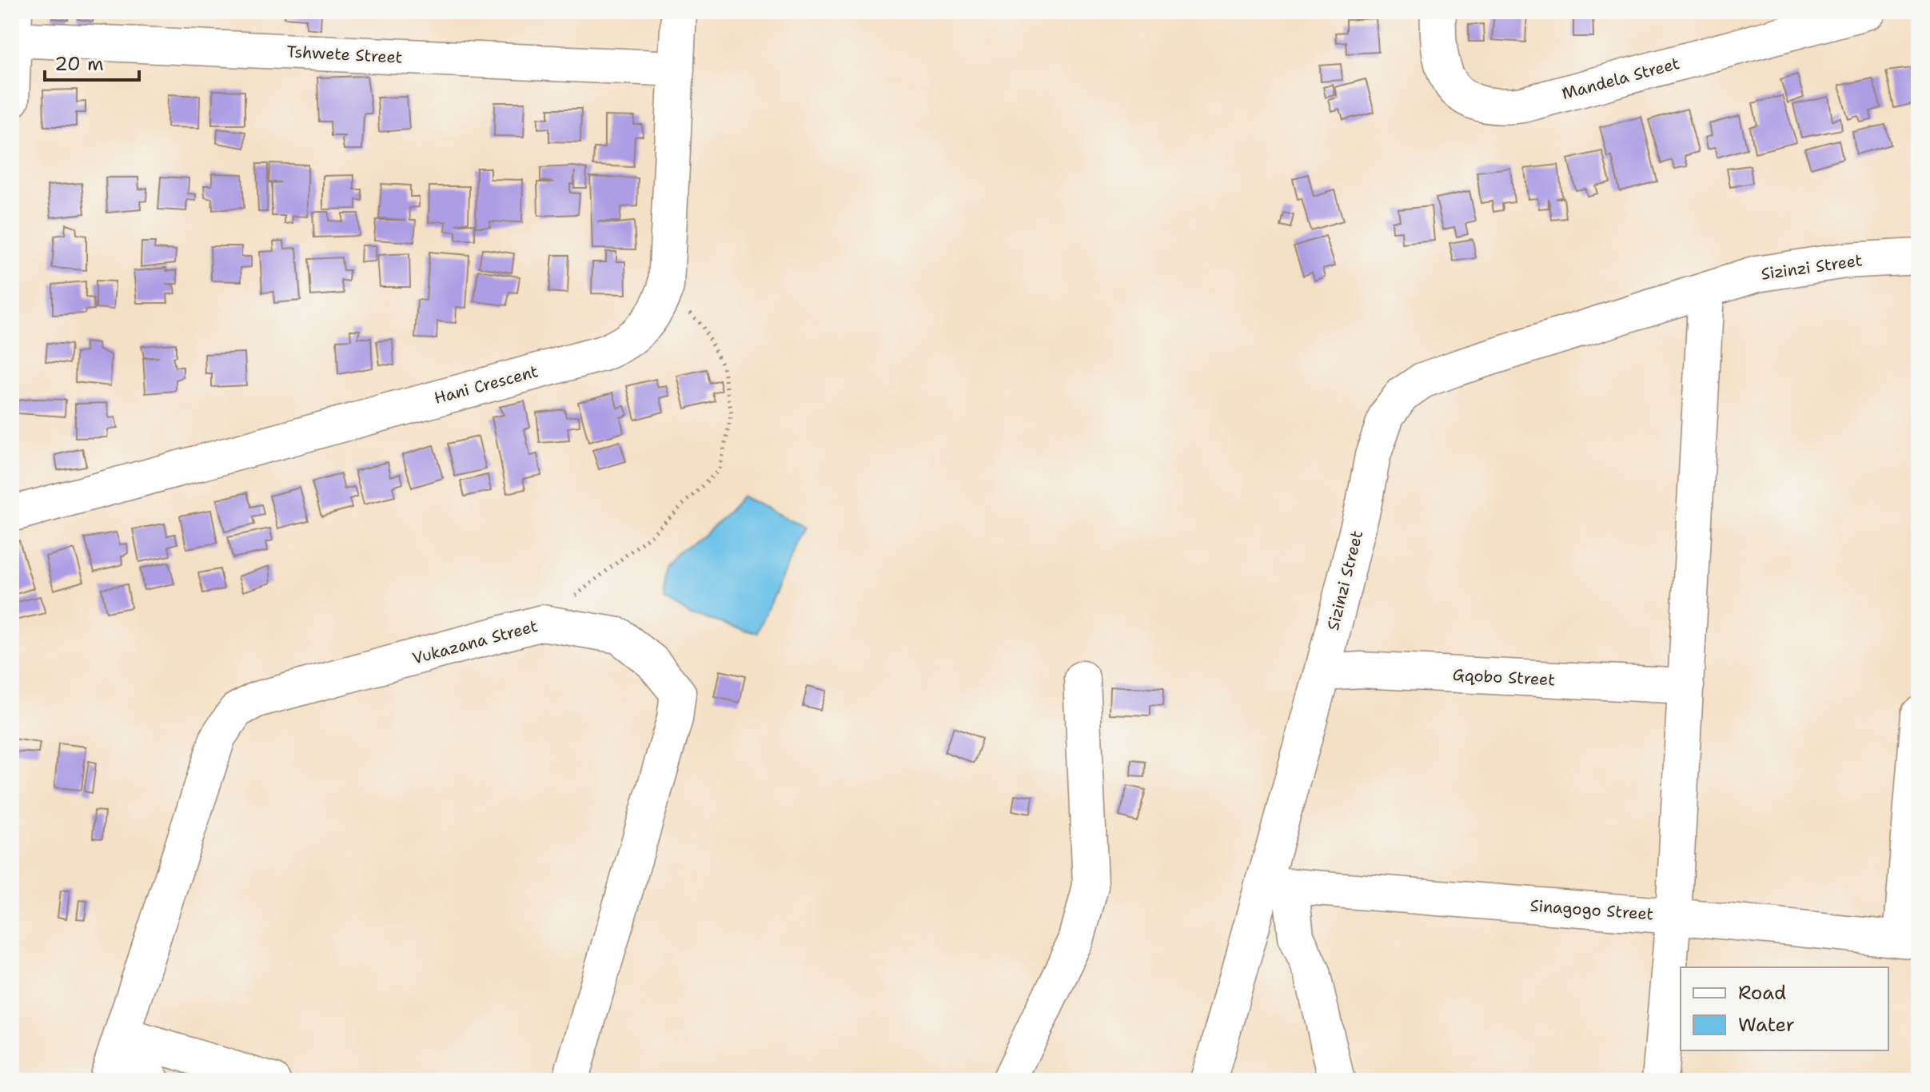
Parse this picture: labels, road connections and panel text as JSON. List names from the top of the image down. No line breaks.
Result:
{"streets":{"street":["Tshwete Street","Mandela Street","Sizinzi Street","Hani Crescent","Vukazana Street","Gqobo Street","Sinagogo Street"]},"crossings":[["Tshwete Street","Hani Crescent"],["Sizinzi Street","Gqobo Street"],["Sizinzi Street","Sinagogo Street"]],"legend":["Road","Water"],"scale_bar":"20 m"}
